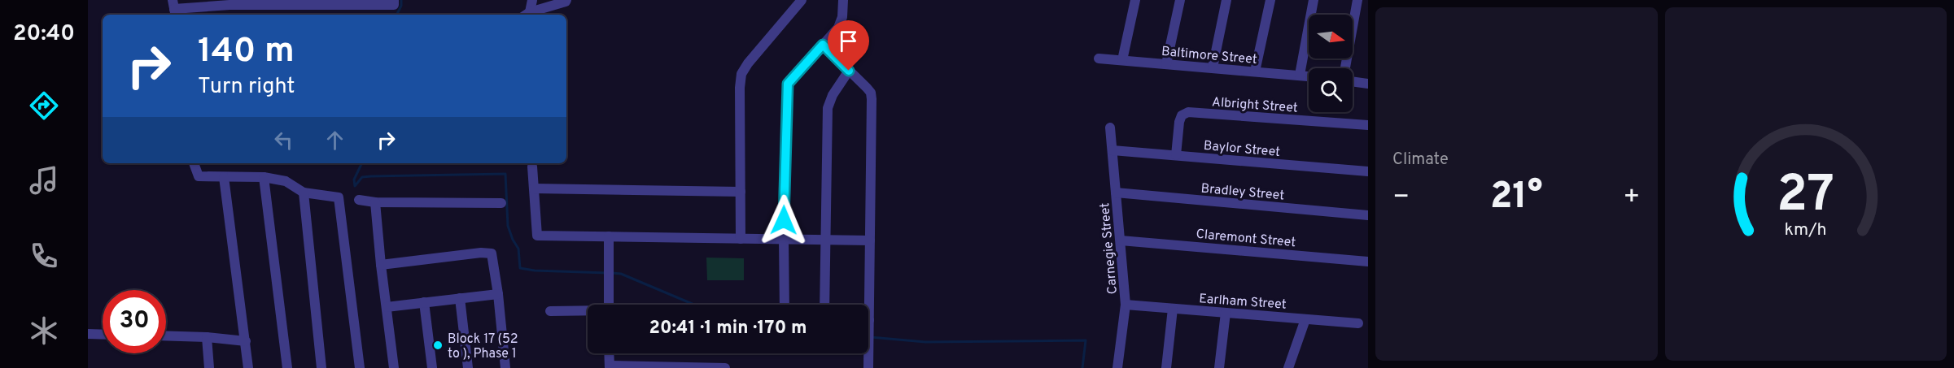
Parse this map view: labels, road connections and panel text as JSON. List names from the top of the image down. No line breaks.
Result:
{"streets":{"street":["Baltimore Street","Albright Street","Baylor Street","Bradley Street","Claremont Street","Carnegie Street","Earlham Street"]},"crossings":[["Albright Street","Baylor Street"],["Baylor Street","Carnegie Street"],["Bradley Street","Carnegie Street"],["Claremont Street","Carnegie Street"],["Carnegie Street","Earlham Street"]],"places":["Block 17 (52 to ), Phase 1"],"north":"right","page":{"tabs":"20:40","tile":"Climate","turn":["140 m","Turn right"],"heat":["−","21°","+"],"limit":"30","trip":"20:41 · 1 min · 170 m","gauge":["27","km/h"]}}
